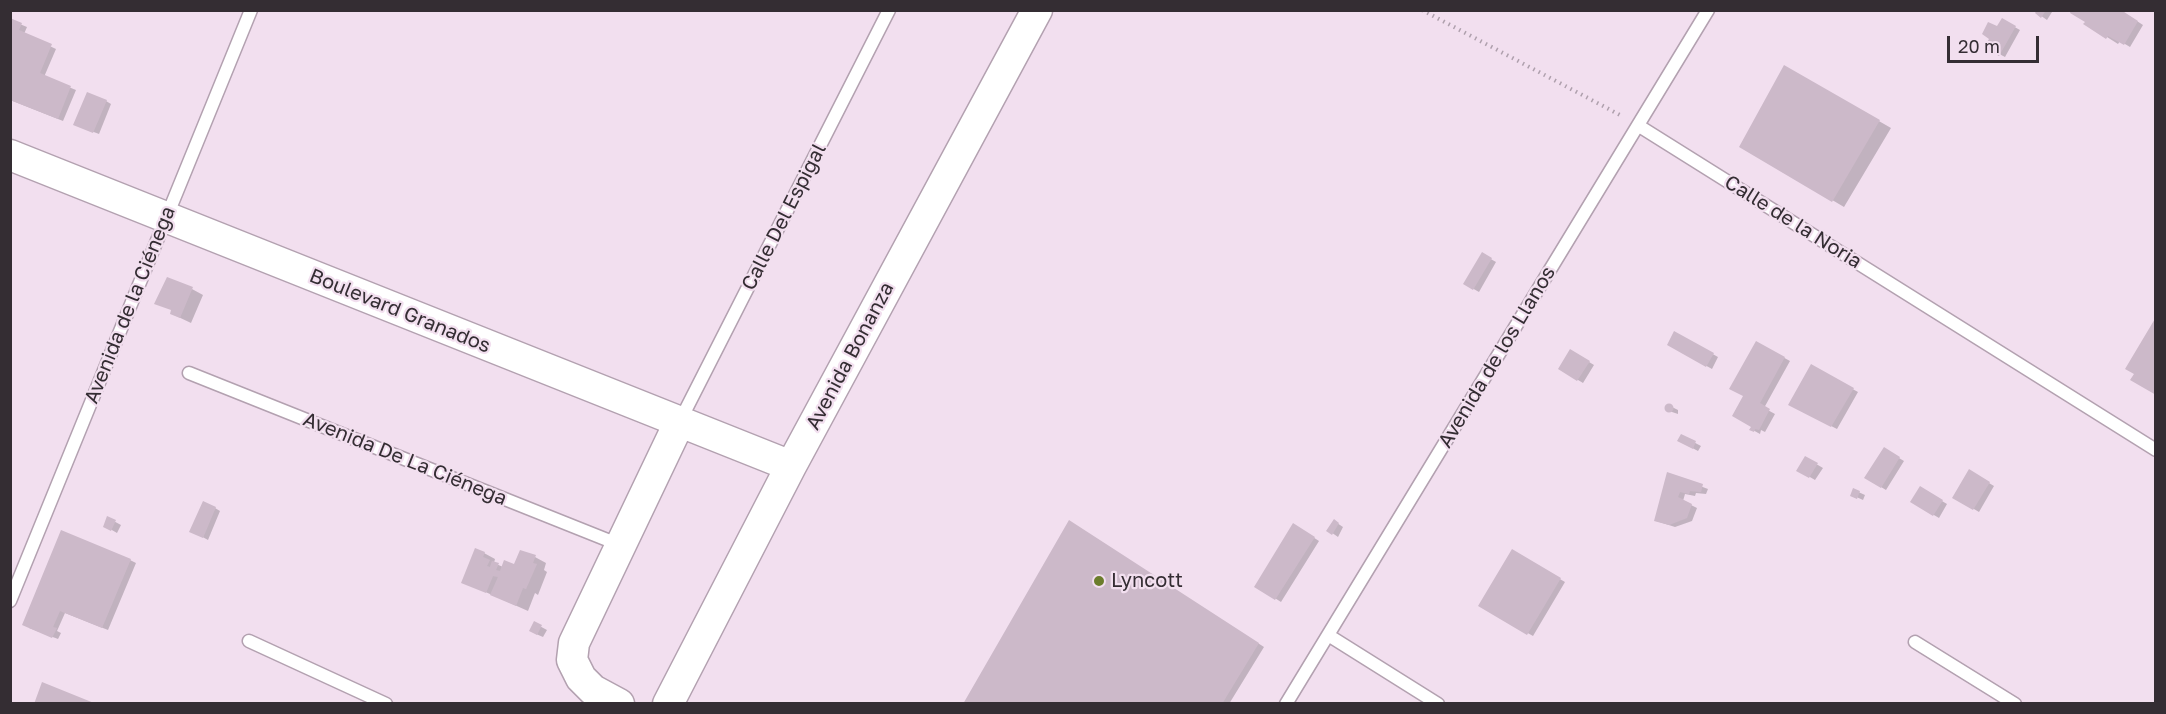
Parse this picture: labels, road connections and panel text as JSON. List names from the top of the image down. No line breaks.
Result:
{"streets":{"street":["Boulevard Granados","Avenida Bonanza"],"lane":["Calle Del Espigal","Calle de la Noria","Avenida de la Ciénega","Avenida de los Llanos","Avenida De La Ciénega"]},"crossings":[["Calle Del Espigal","Boulevard Granados"],["Calle de la Noria","Avenida de los Llanos"],["Avenida de la Ciénega","Boulevard Granados"],["Boulevard Granados","Avenida Bonanza"]],"places":["Lyncott"],"scale_bar":"20 m"}
